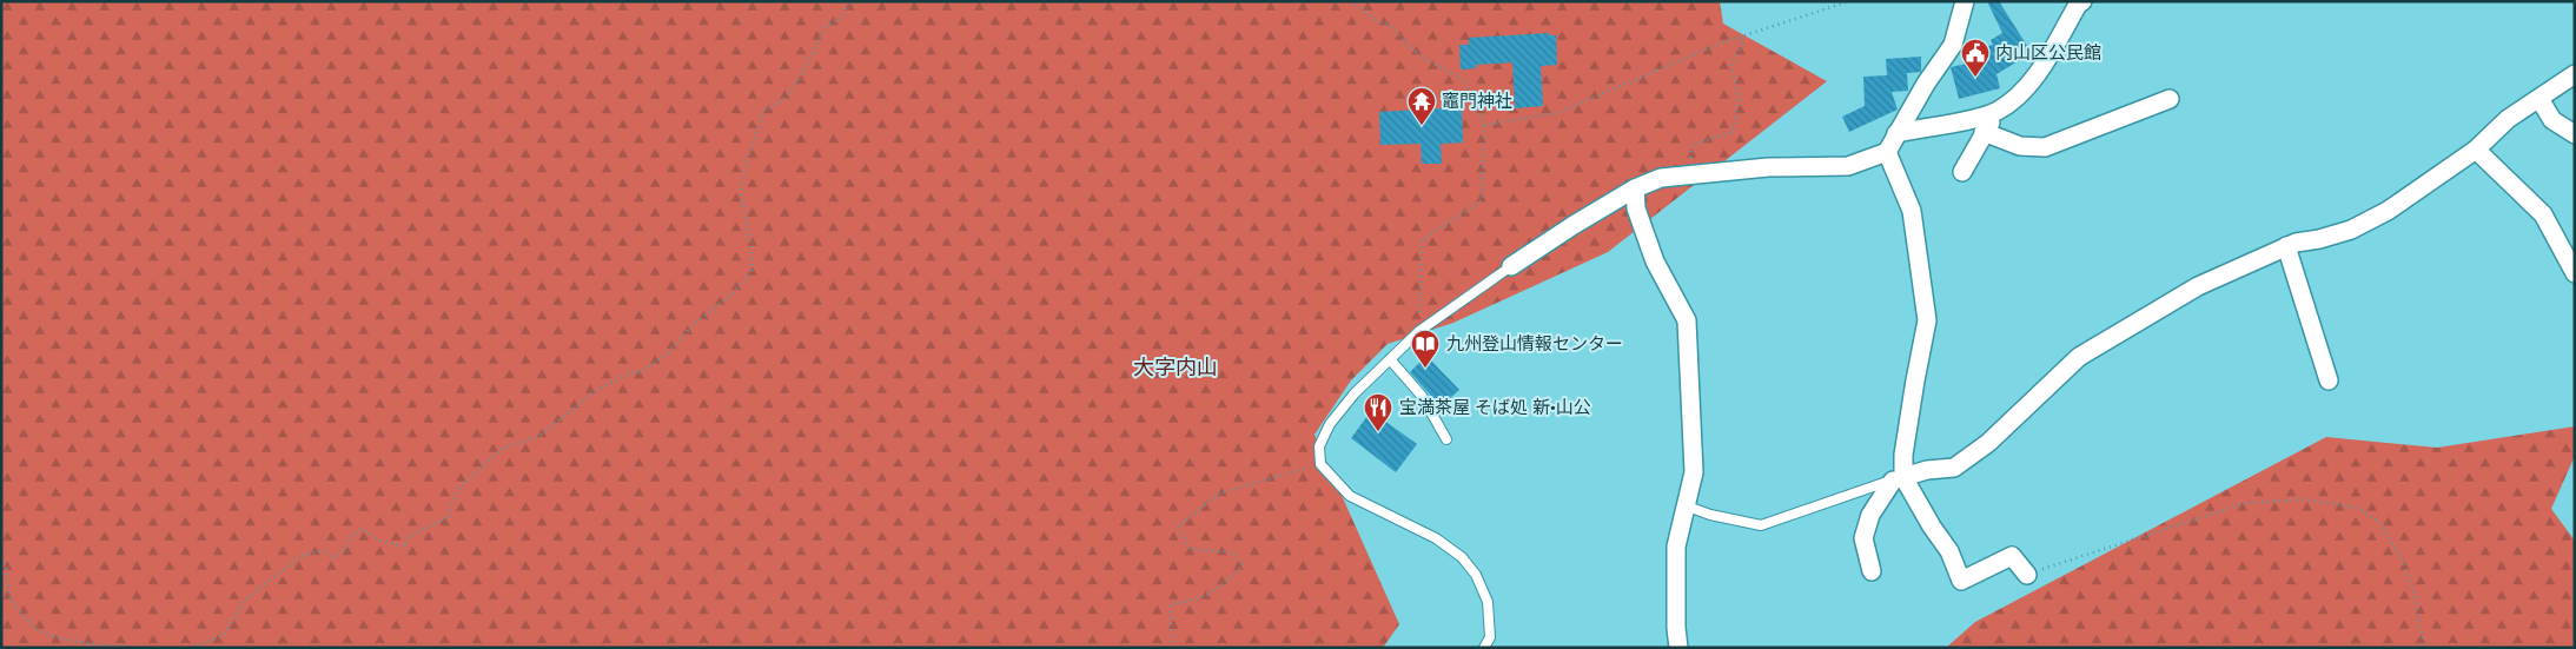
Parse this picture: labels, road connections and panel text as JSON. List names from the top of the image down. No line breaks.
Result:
{"districts":["大字内山"],"places":{"public building":["内山区公民館"],"temple":["竈門神社"],"library":["九州登山情報センター"],"restaurant":["宝満茶屋 そば処 新•山公"]}}
